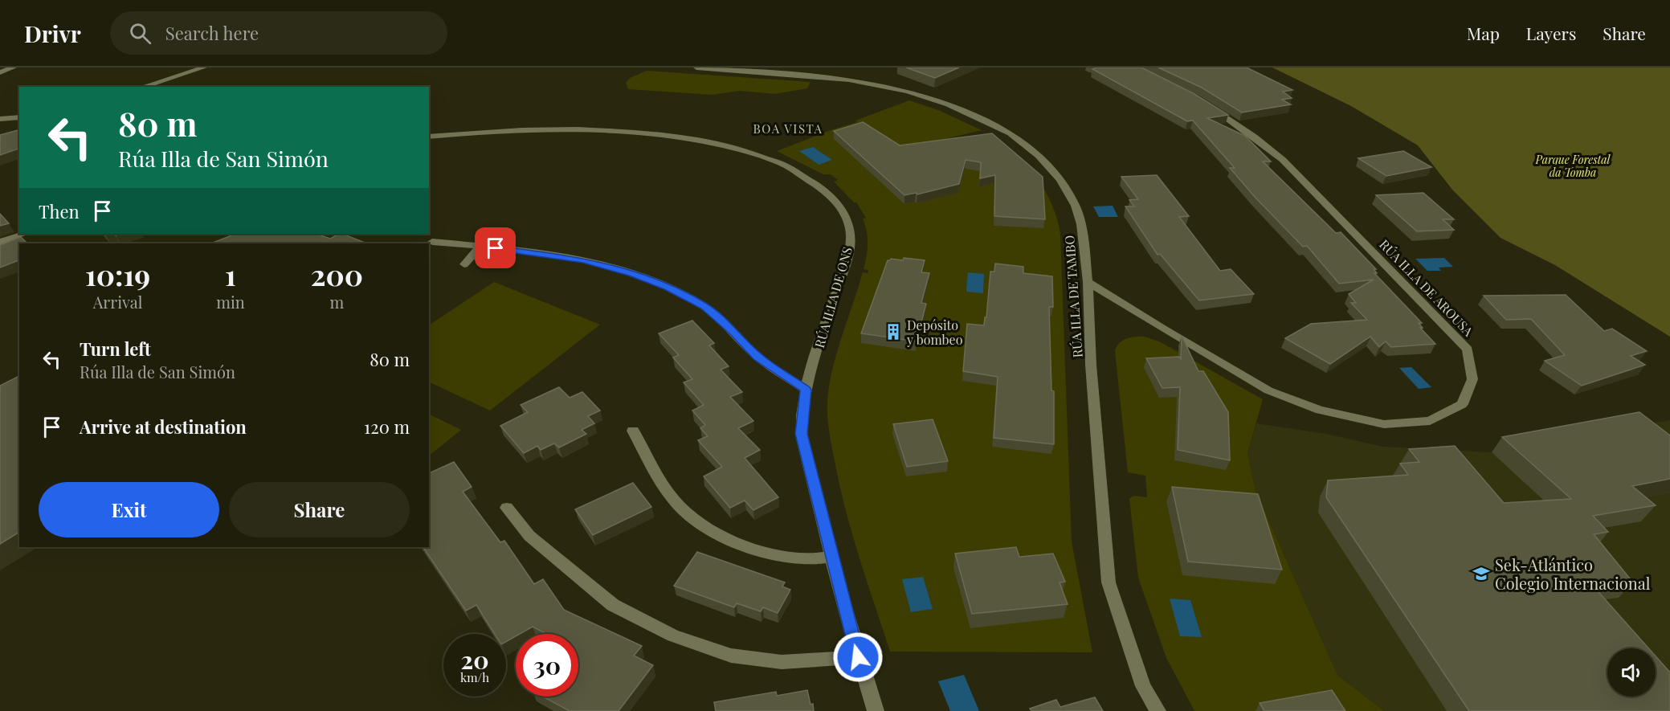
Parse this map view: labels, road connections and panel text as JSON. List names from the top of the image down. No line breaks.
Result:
{"streets":{"street":["RÚA ILLA DE AROUSA","RÚA ILLA DE TAMBO","RÚA ILLA DE ONS"]},"crossings":[["RÚA ILLA DE AROUSA","RÚA ILLA DE TAMBO"]],"districts":["BOA VISTA"],"parks":["Parque Forestal da Tomba"],"places":{"building":["Depósito y bombeo"],"school or university":["Sek-Atlántico Colegio Internacional"]},"page":{"header":"Drivr","search":"Search here","nav":["Map","Layers","Share"],"turn":["80 m","Rúa Illa de San Simón"],"then":"Then","eta":["10:19","Arrival","1","min","200","m"],"list":[{"name":"Turn left","note":"Rúa Illa de San Simón","value":"80 m"},{"name":"Arrive at destination","value":"120 m"}],"buttons":["Exit","Share"],"speed":"20 km/h","limit":"30"}}
